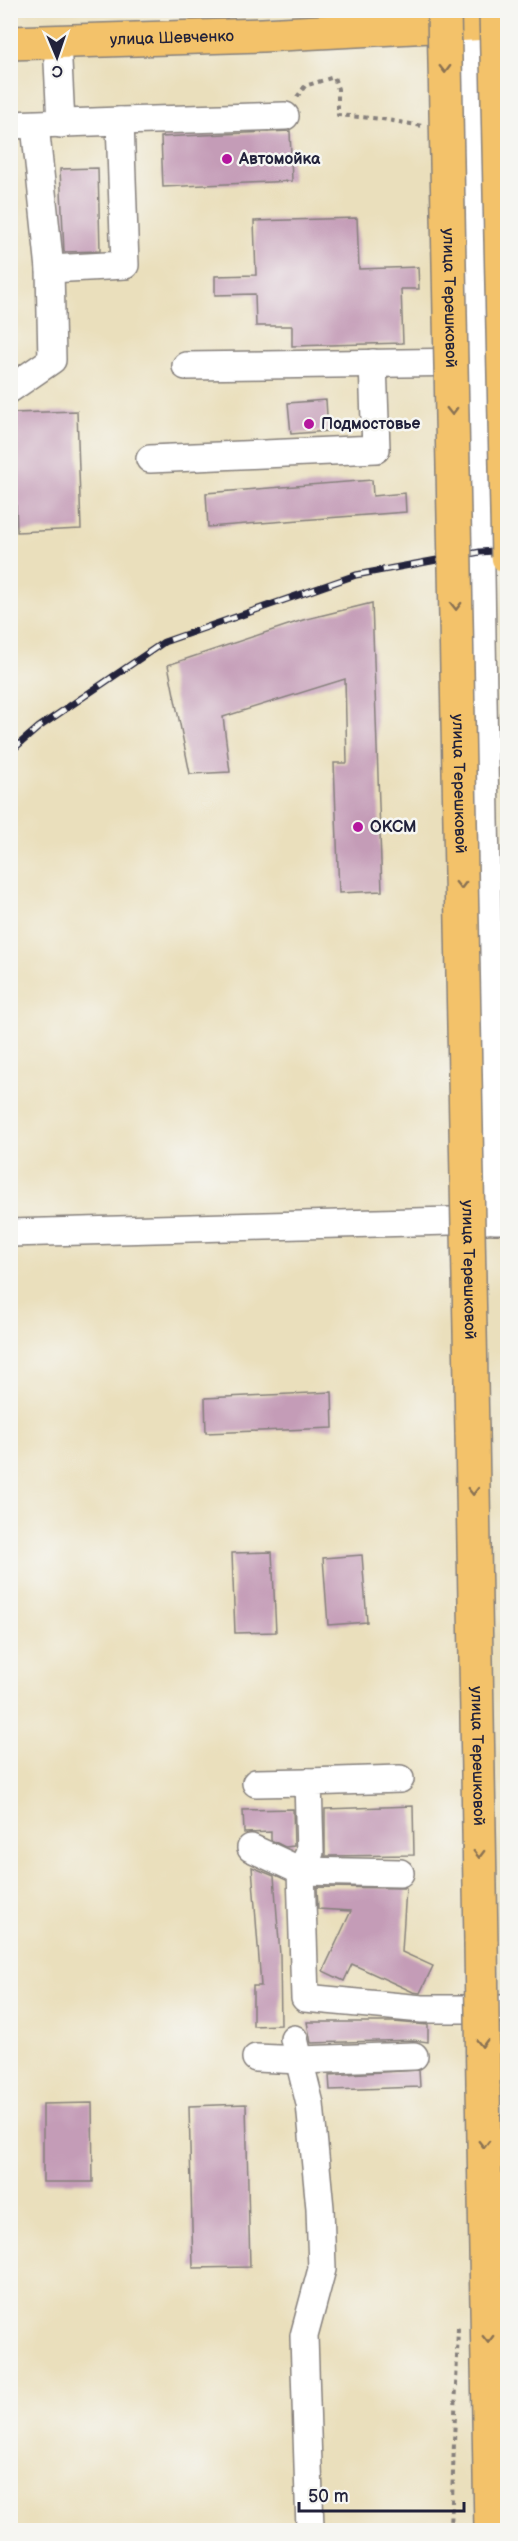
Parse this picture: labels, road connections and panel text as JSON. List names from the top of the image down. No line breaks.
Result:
{"streets":{"main road":["улица Шевченко","улица Терешковой"]},"crossings":[["улица Шевченко","улица Терешковой"]],"one_way":["улица Терешковой"],"places":["Автомойка","Подмостовье","ОКСМ"],"scale_bar":"50 m","north":"bottom"}
